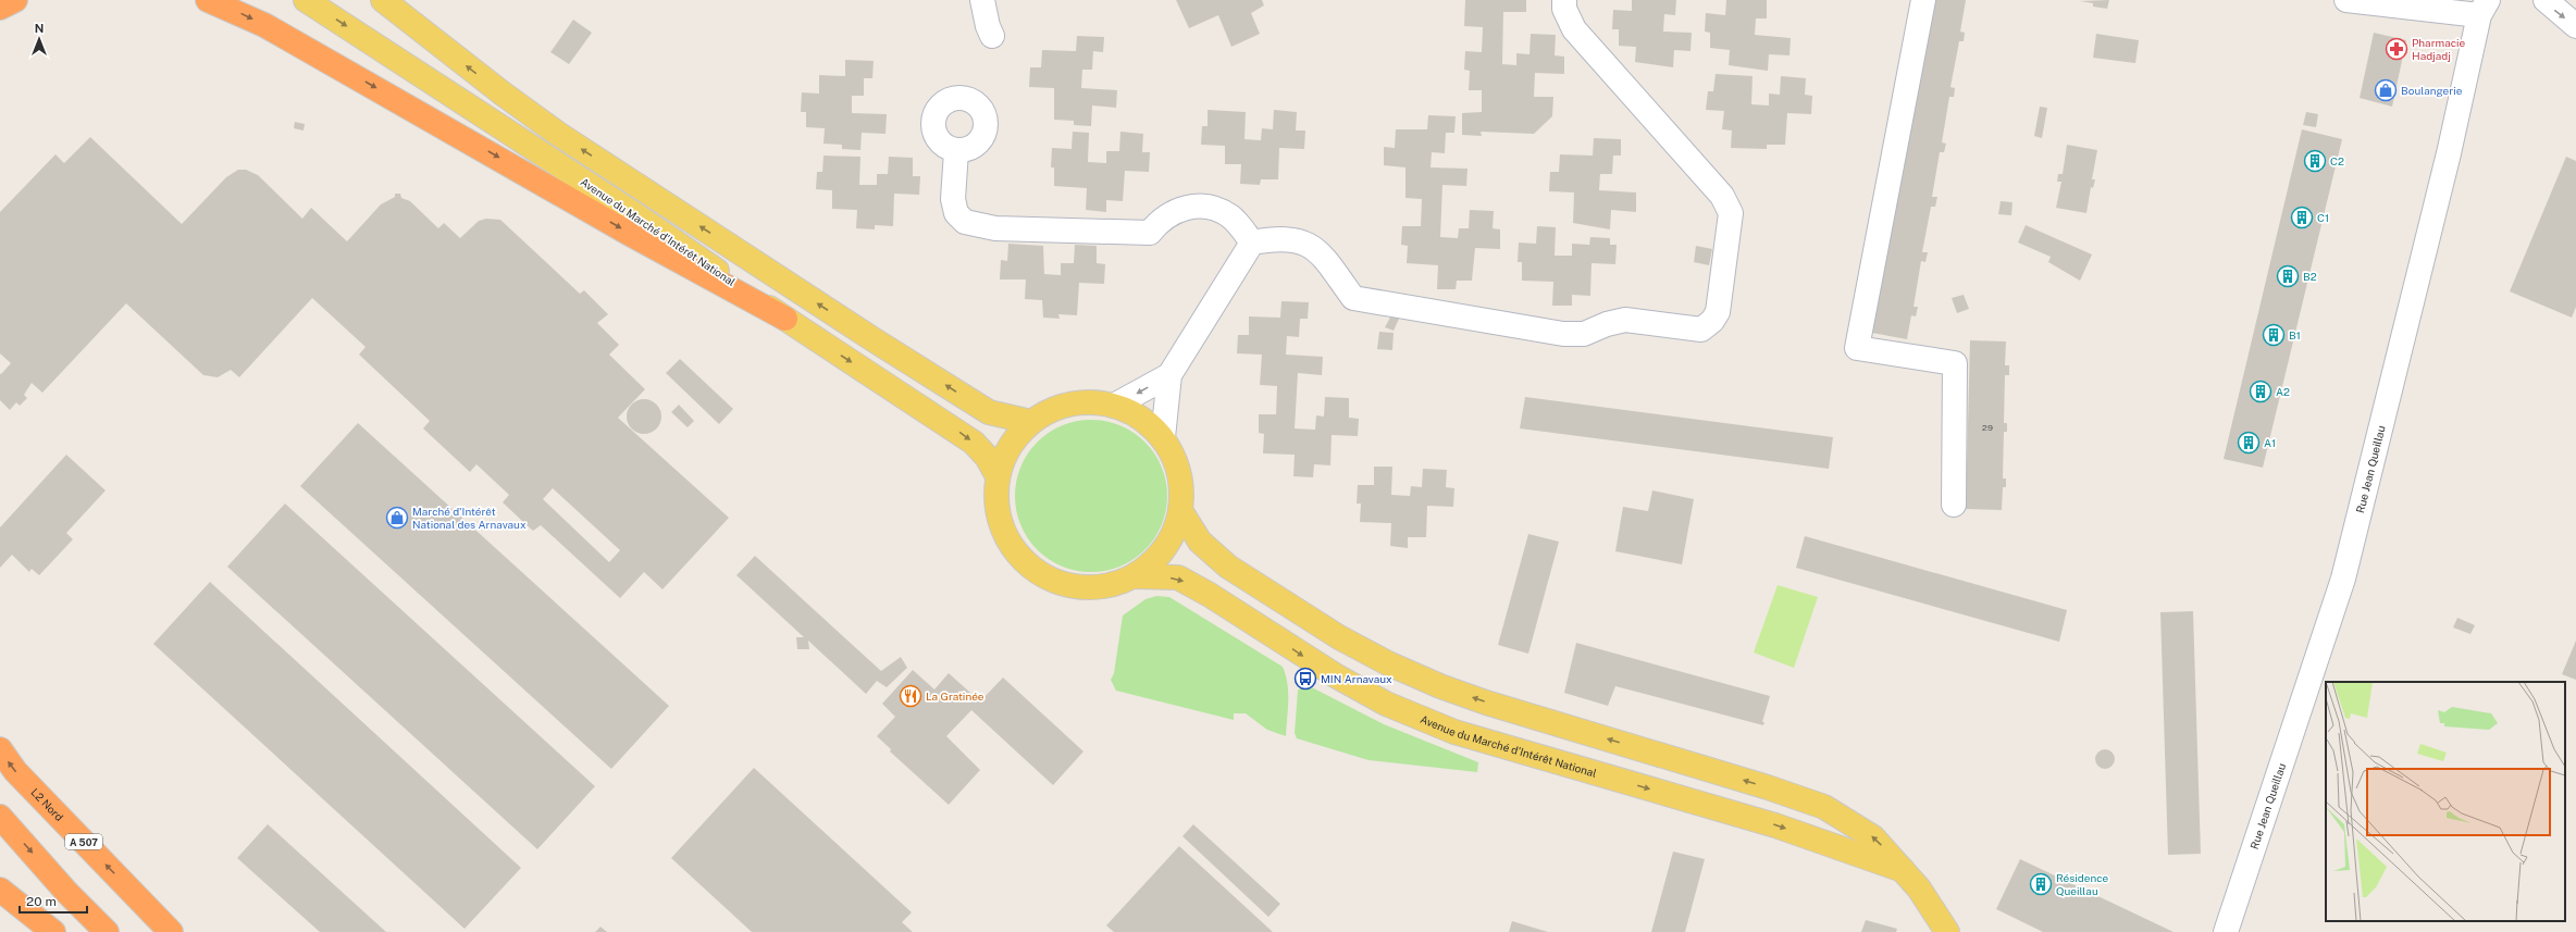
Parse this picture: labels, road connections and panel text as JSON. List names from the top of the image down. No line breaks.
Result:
{"streets":{"highway":["L2 Nord","A 507"],"main road":["Avenue du Marché d'Intérêt National"],"street":["Rue Jean Queillau"]},"places":{"pharmacy":["Pharmacie Hadjadj"],"shop":["Boulangerie","Marché d'Intérêt National des Arnavaux"],"building":["C2","C1","B2","B1","A2","A1","Résidence Queillau"],"bus stop":["MIN Arnavaux"],"restaurant":["La Gratinée"]},"house_numbers":["29"],"scale_bar":"20 m","north":"top"}
